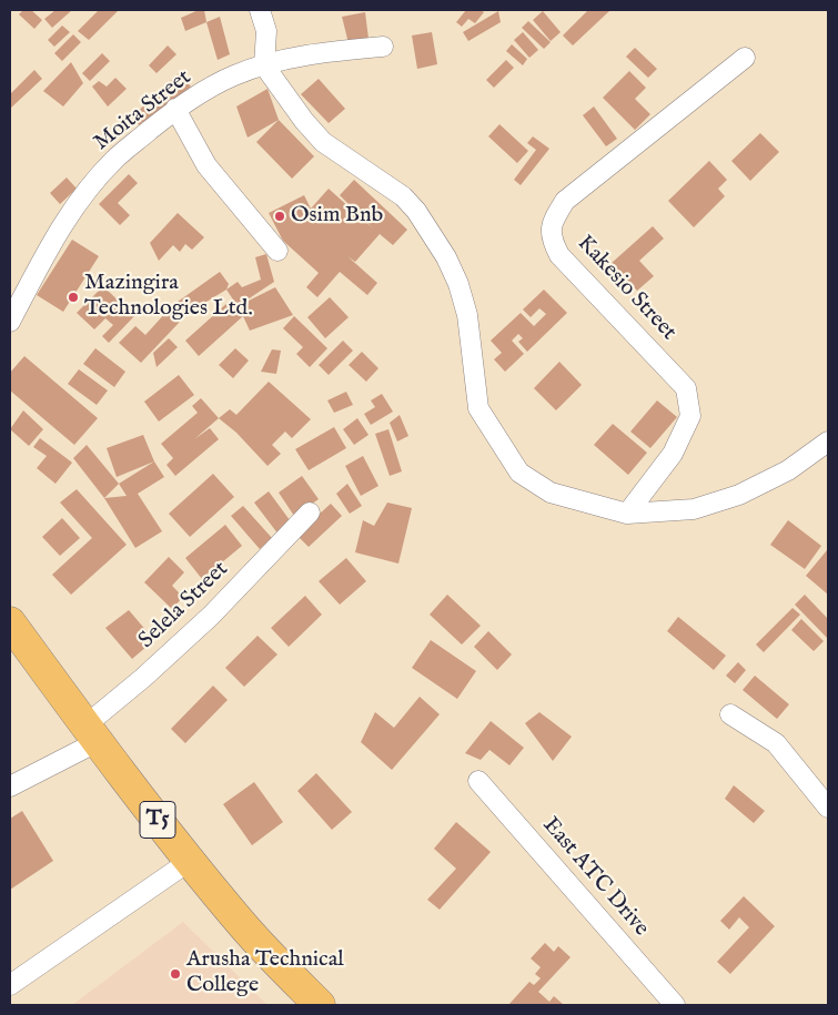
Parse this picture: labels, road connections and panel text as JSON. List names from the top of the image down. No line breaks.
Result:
{"streets":{"highway":["T5"],"street":["Moita Street","Kakesio Street","Selela Street","East ATC Drive"]},"crossings":[["Selela Street","T5"]],"places":["Osim Bnb","Mazingira Technologies Ltd.","Arusha Technical College"]}
